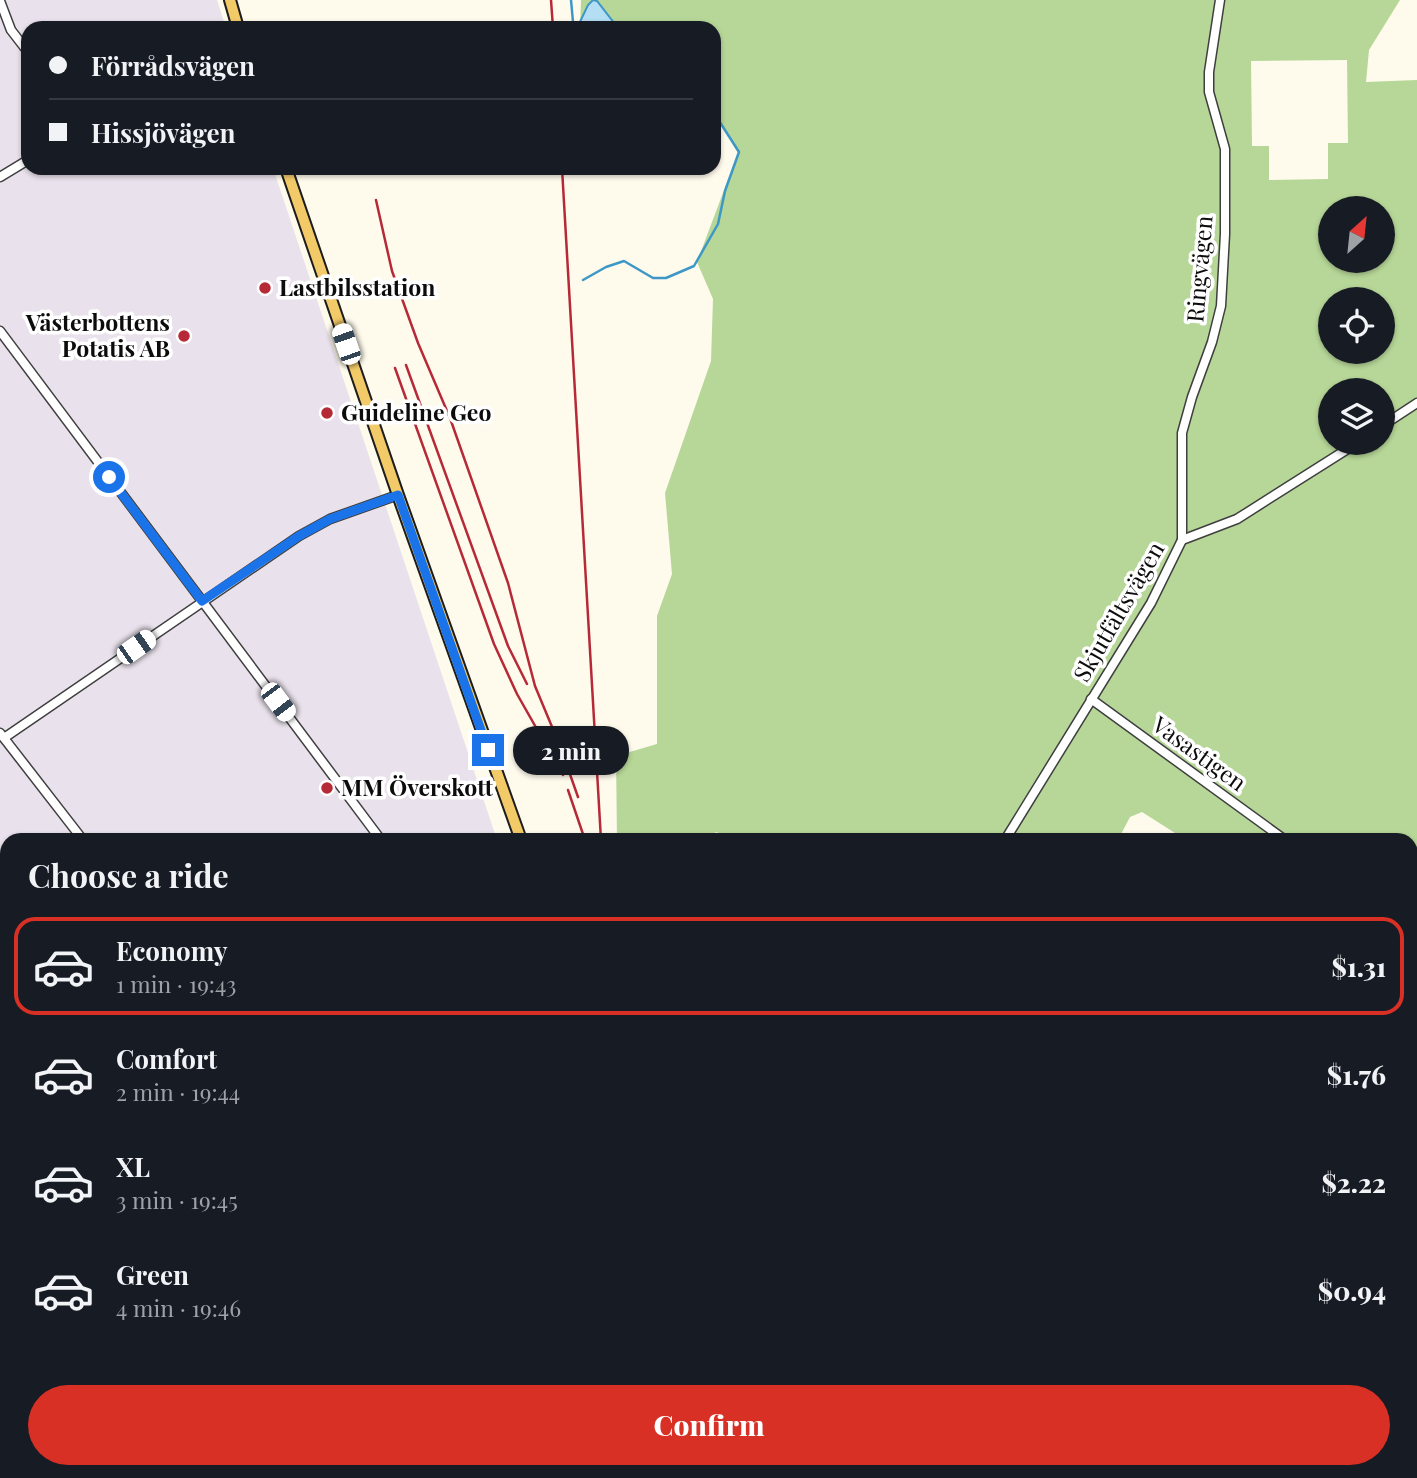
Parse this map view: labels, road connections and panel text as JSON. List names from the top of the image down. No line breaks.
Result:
{"streets":{"street":["Ringvägen","Skjutfältsvägen","Vasastigen"]},"crossings":[["Ringvägen","Skjutfältsvägen"],["Skjutfältsvägen","Vasastigen"]],"places":["Lastbilsstation","Västerbottens Potatis AB","Guideline Geo","MM Överskott"],"north":"top right","page":{"banner":["Förrådsvägen","Hissjövägen"],"bubble":"2 min","heading":"Choose a ride","list":[{"name":"Economy","note":"1 min · 19:43","value":"$1.31"},{"name":"Comfort","note":"2 min · 19:44","value":"$1.76"},{"name":"XL","note":"3 min · 19:45","value":"$2.22"},{"name":"Green","note":"4 min · 19:46","value":"$0.94"}],"buttons":"Confirm"}}
